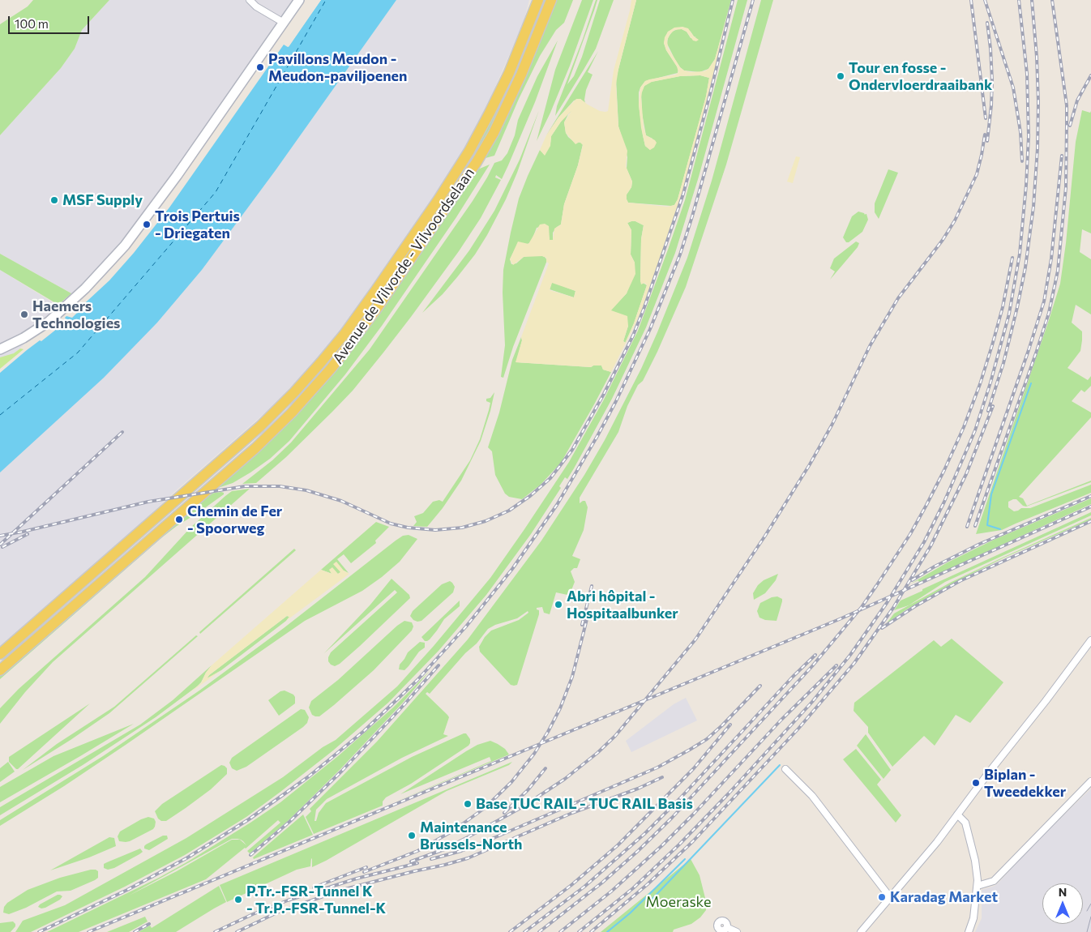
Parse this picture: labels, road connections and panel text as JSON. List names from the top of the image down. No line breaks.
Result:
{"streets":{"main road":["Avenue de Vilvorde - Vilvoordselaan"]},"parks":["Moeraske"],"places":["Pavillons Meudon - Meudon-paviljoenen","Tour en fosse - Ondervloerdraaibank","MSF Supply","Trois Pertuis - Driegaten","Haemers Technologies","Chemin de Fer - Spoorweg","Abri hôpital - Hospitaalbunker","Biplan - Tweedekker","Base TUC RAIL - TUC RAIL Basis","Maintenance Brussels-North","Karadag Market","P.Tr.-FSR-Tunnel K - Tr.P.-FSR-Tunnel-K"],"scale_bar":"100 m","north":"top"}
